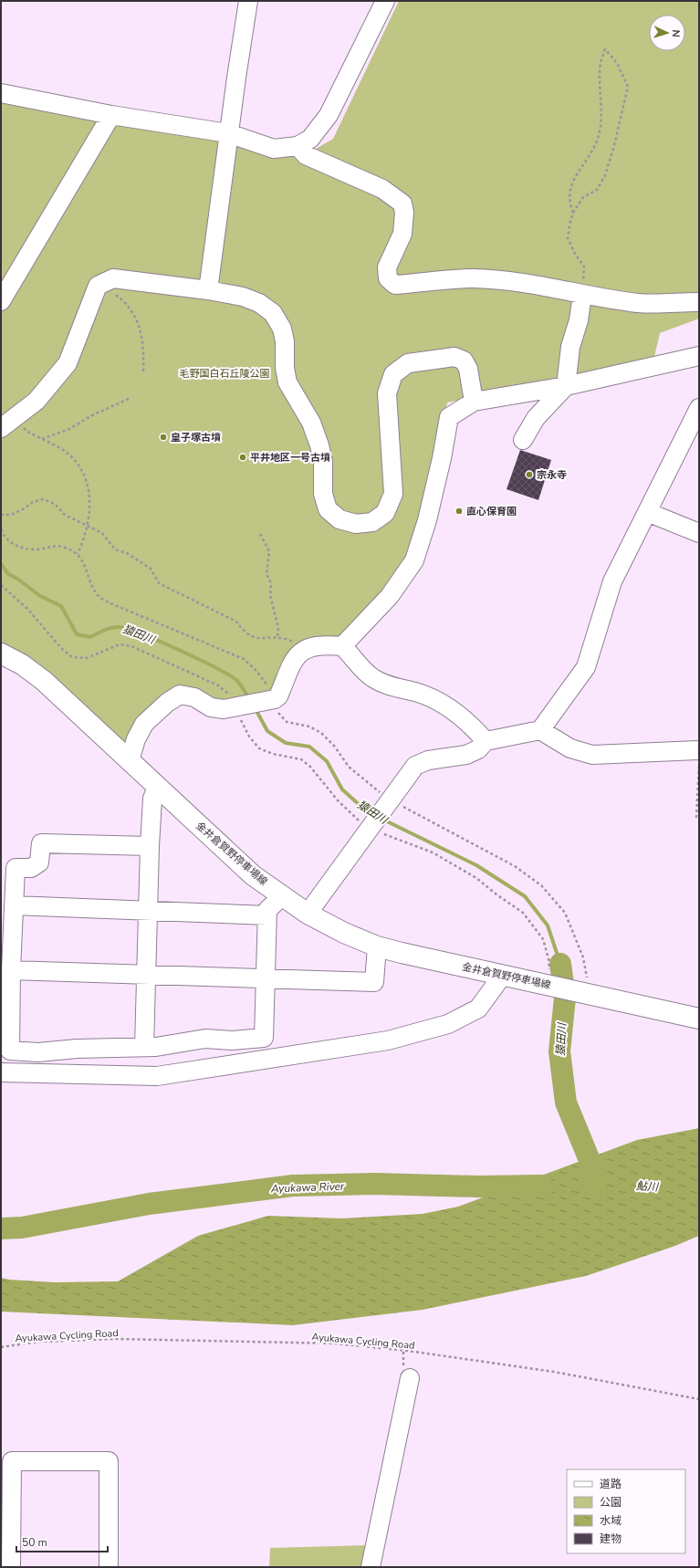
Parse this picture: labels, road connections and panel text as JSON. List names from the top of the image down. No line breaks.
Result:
{"streets":{"main road":["金井倉賀野停車場線"],"path":["Ayukawa Cycling Road"]},"water":["猿田川","鮎川","Ayukawa River"],"parks":["毛野国白石丘陵公園"],"places":["皇子塚古墳","平井地区一号古墳","宗永寺","直心保育園"],"legend":["道路","公園","水域","建物"],"scale_bar":"50 m","north":"right"}
